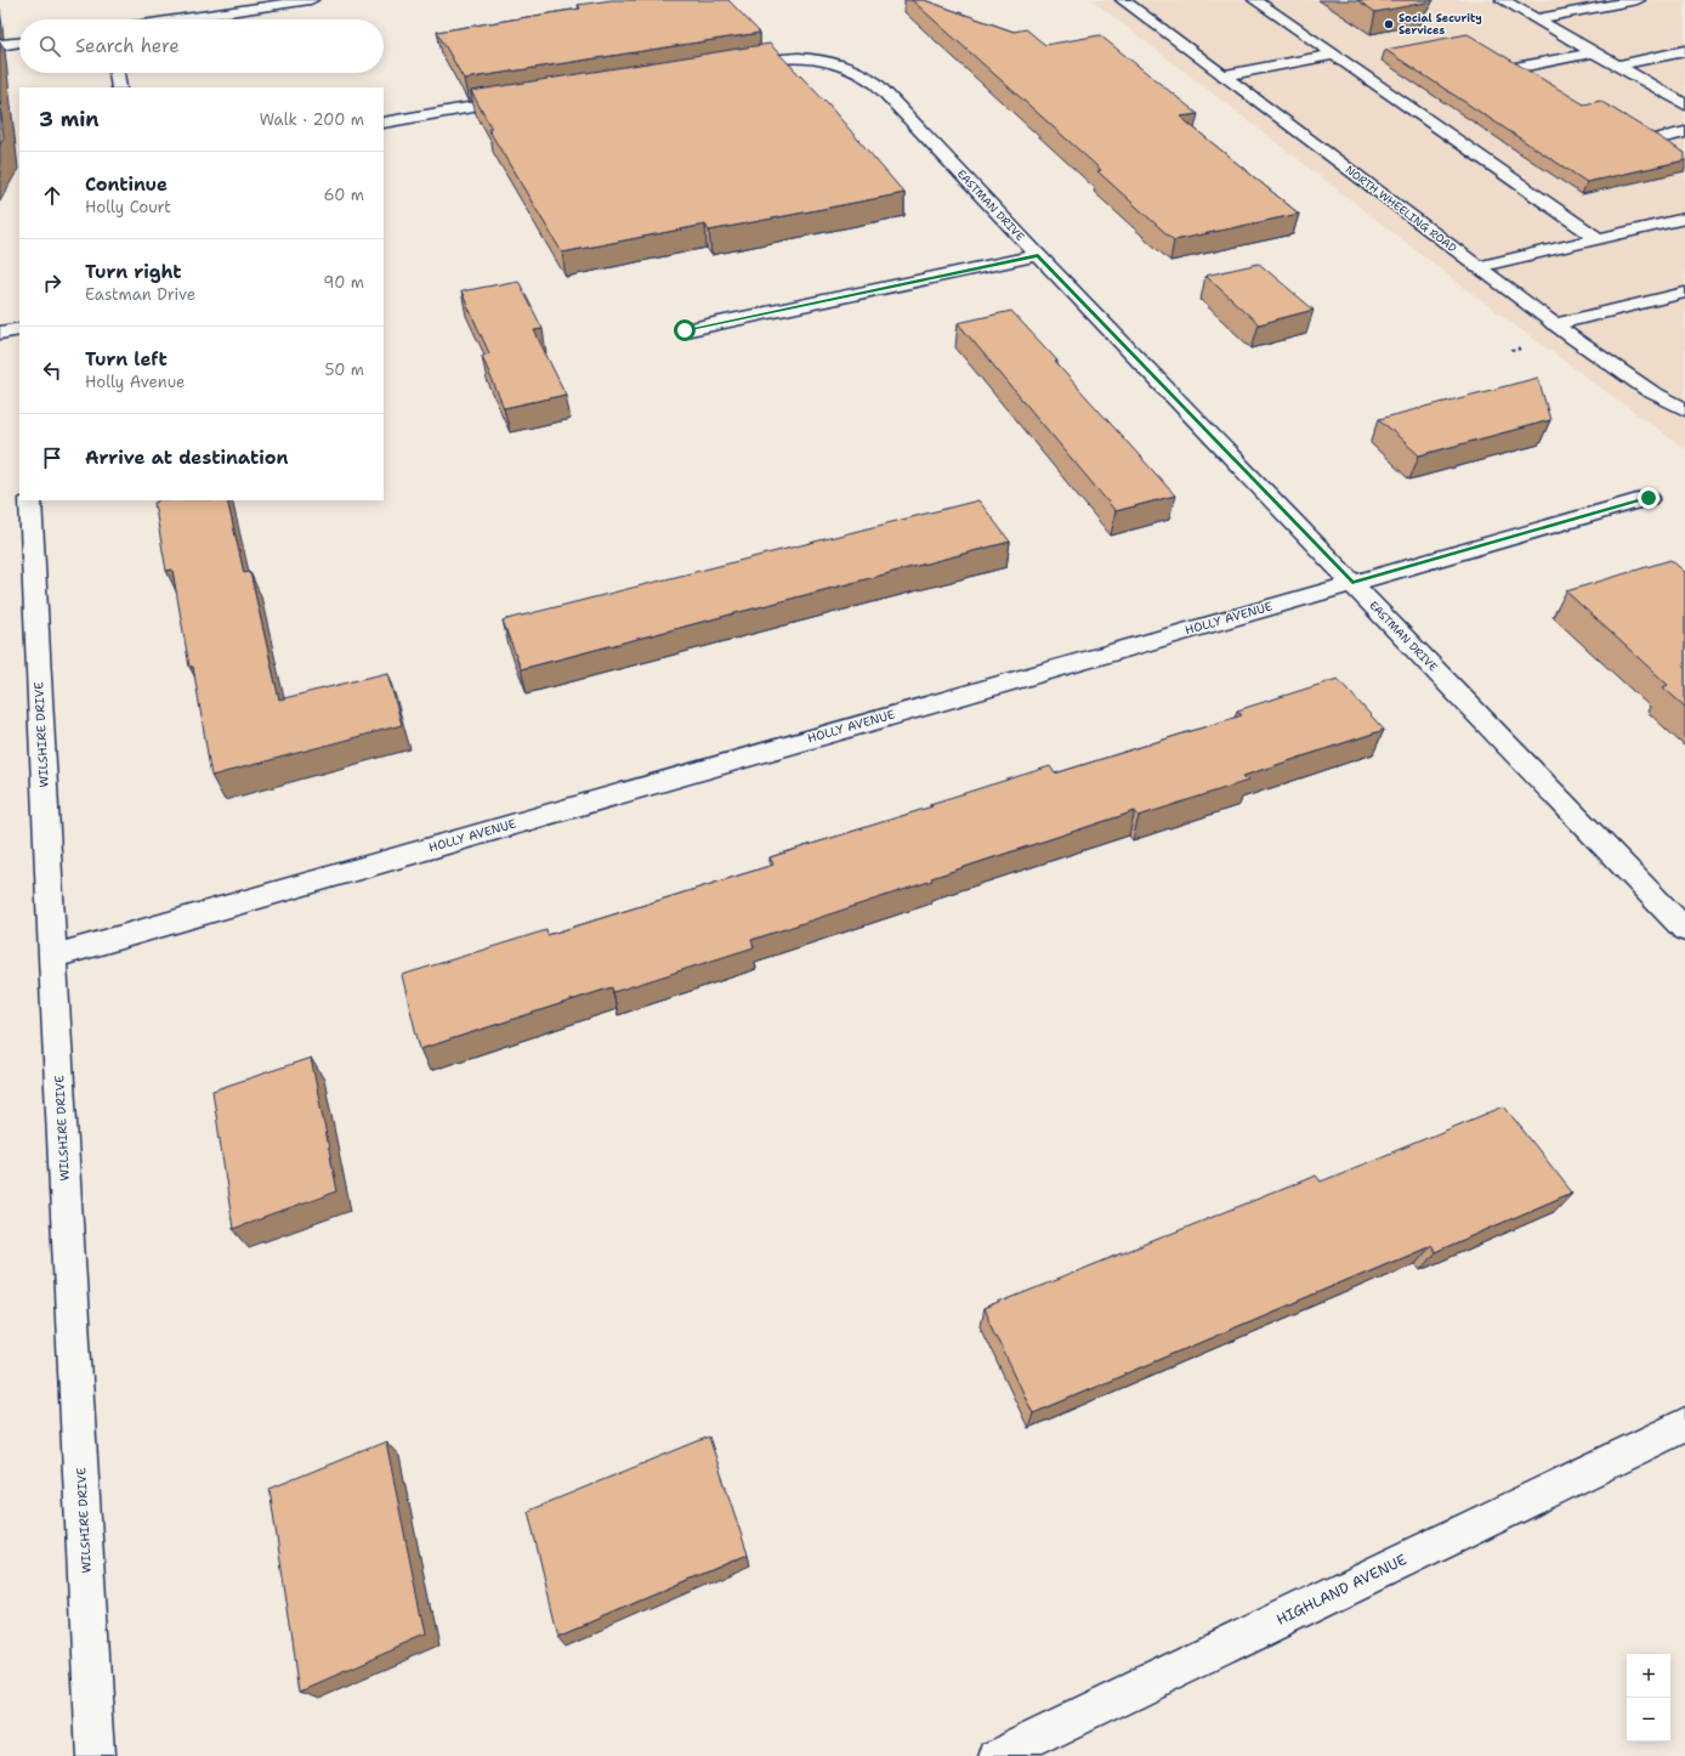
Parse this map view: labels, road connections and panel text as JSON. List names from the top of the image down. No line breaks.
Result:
{"streets":{"street":["EASTMAN DRIVE","NORTH WHEELING ROAD","HOLLY AVENUE","WILSHIRE DRIVE","HIGHLAND AVENUE"]},"crossings":[["EASTMAN DRIVE","HOLLY AVENUE"],["HOLLY AVENUE","WILSHIRE DRIVE"]],"places":["Social Security Services"],"page":{"search":"Search here","heading":["3 min","Walk · 200 m"],"list":[["Continue","Holly Court","60 m"],["Turn right","Eastman Drive","90 m"],["Turn left","Holly Avenue","50 m"],"Arrive at destination"],"map_buttons":["+","−"]}}
